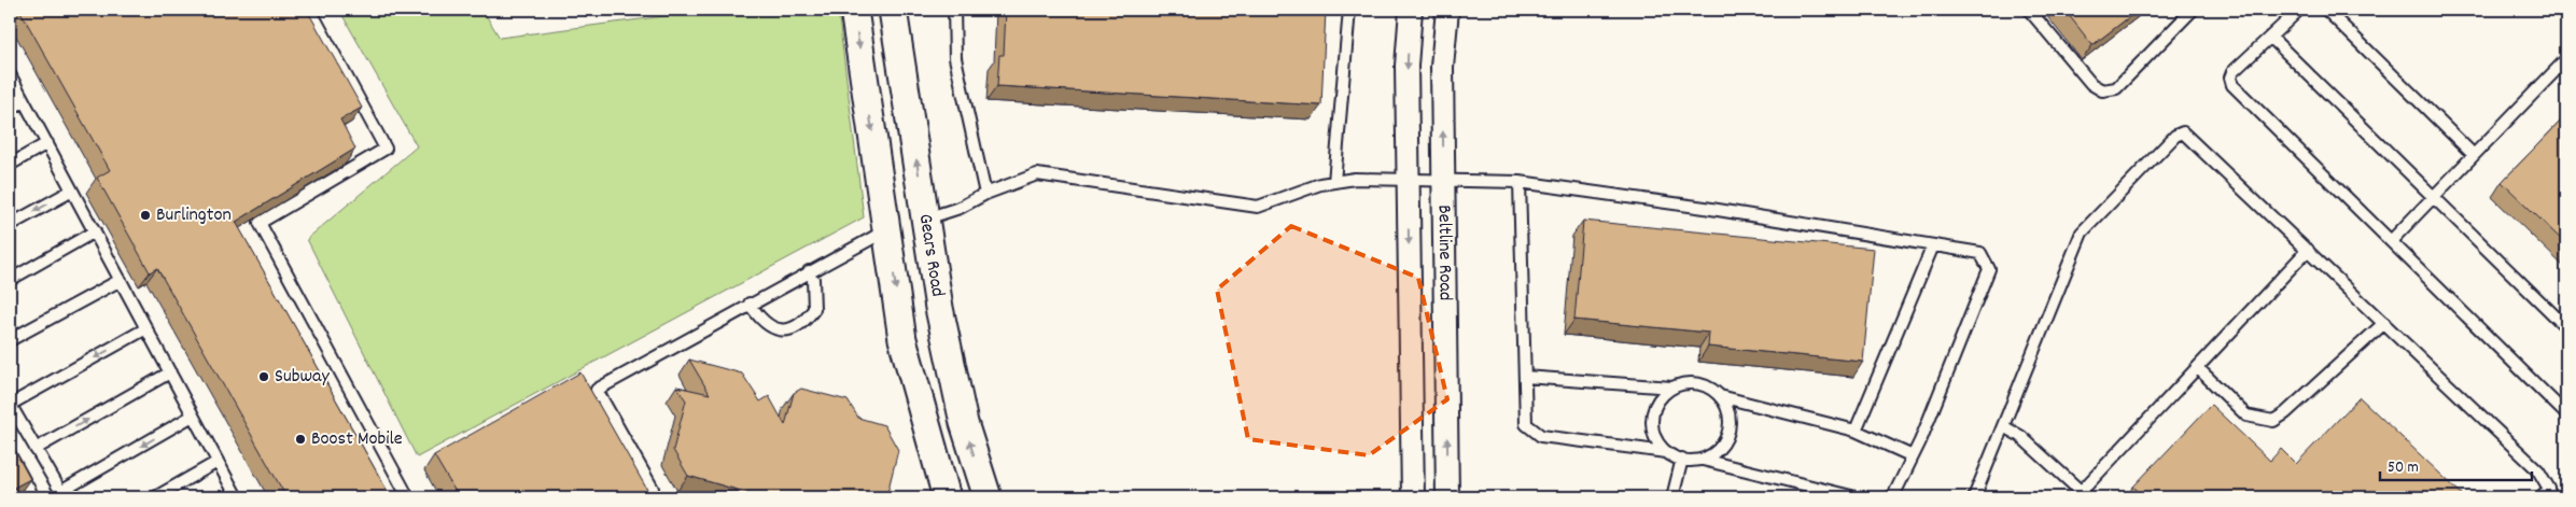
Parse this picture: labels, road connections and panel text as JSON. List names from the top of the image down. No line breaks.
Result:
{"streets":{"street":["Beltline Road","Gears Road"]},"places":["Burlington","Subway","Boost Mobile"],"scale_bar":"50 m"}
